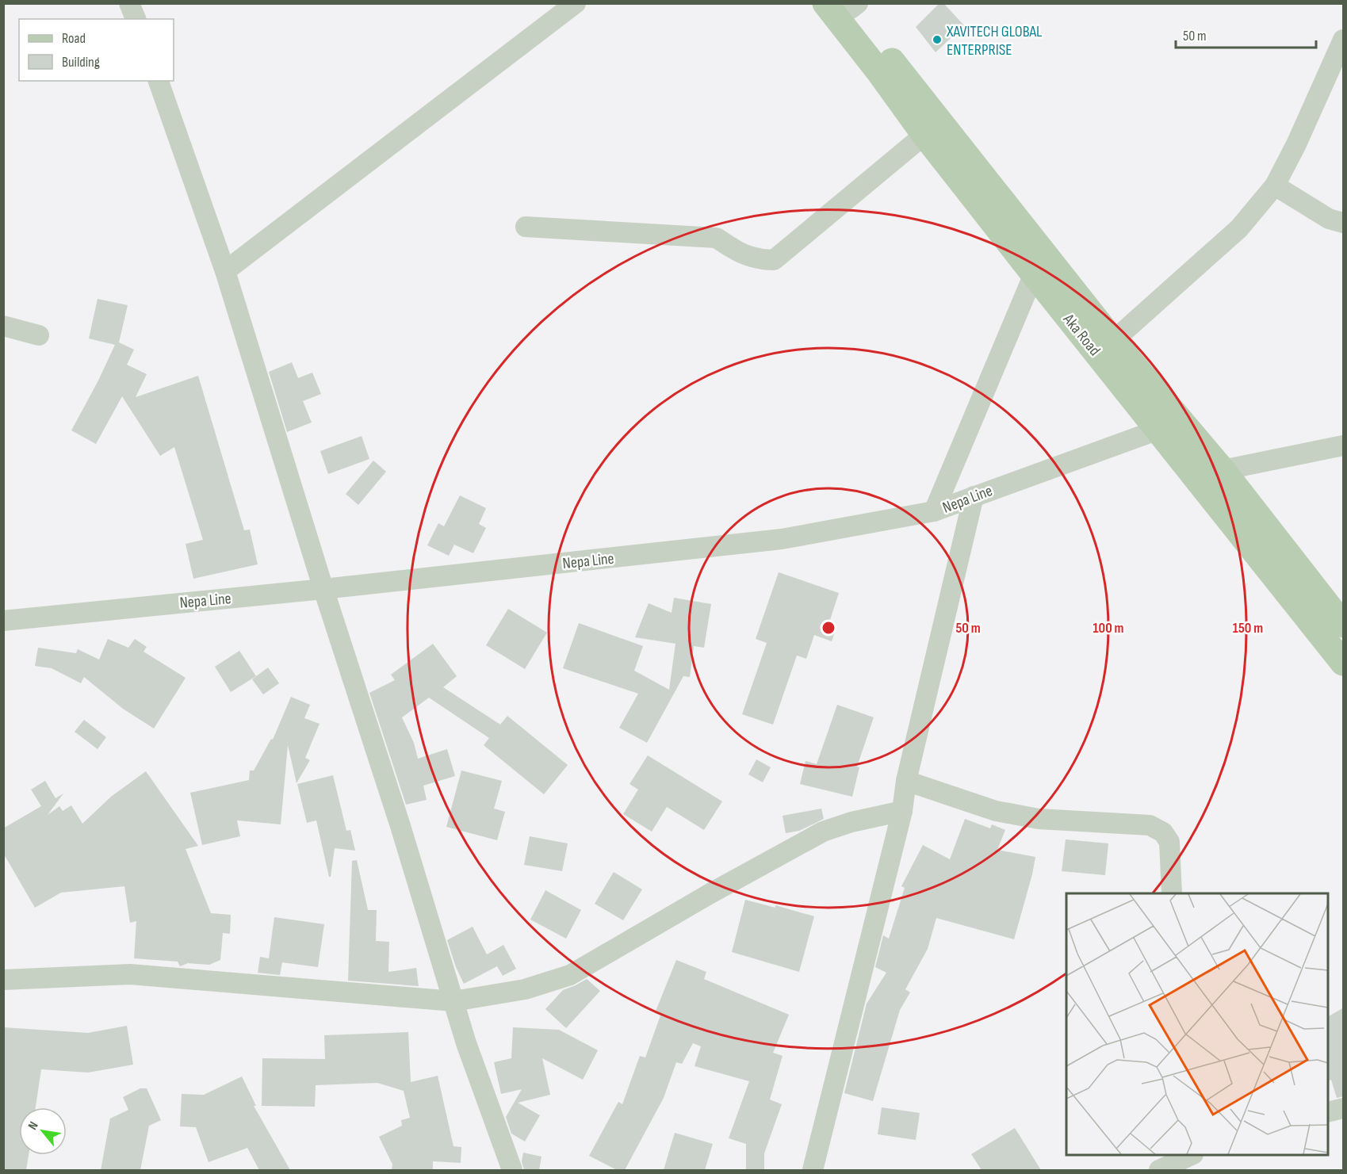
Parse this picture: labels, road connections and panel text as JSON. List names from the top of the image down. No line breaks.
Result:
{"streets":{"main road":["Aka Road"],"street":["Nepa Line"]},"crossings":[["Aka Road","Nepa Line"]],"places":["XAVITECH GLOBAL ENTERPRISE"],"legend":["Road","Building"],"scale_bar":"50 m","north":"top left","rings":["50 m","100 m","150 m"]}
